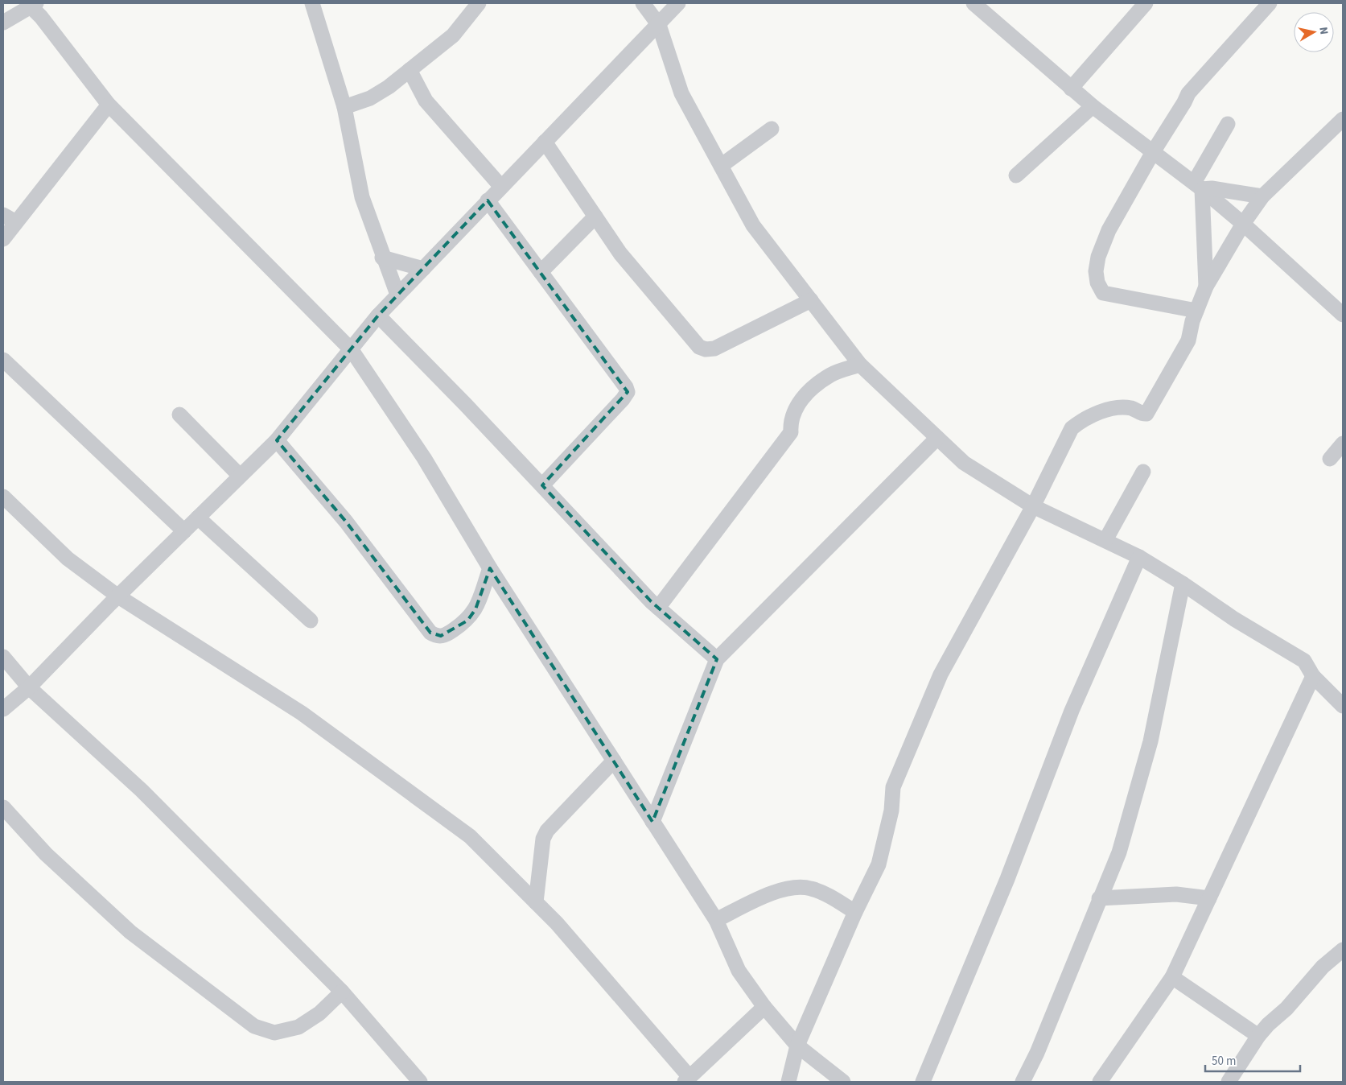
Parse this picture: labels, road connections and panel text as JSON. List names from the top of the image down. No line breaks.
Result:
{"scale_bar":"50 m","north":"right"}
